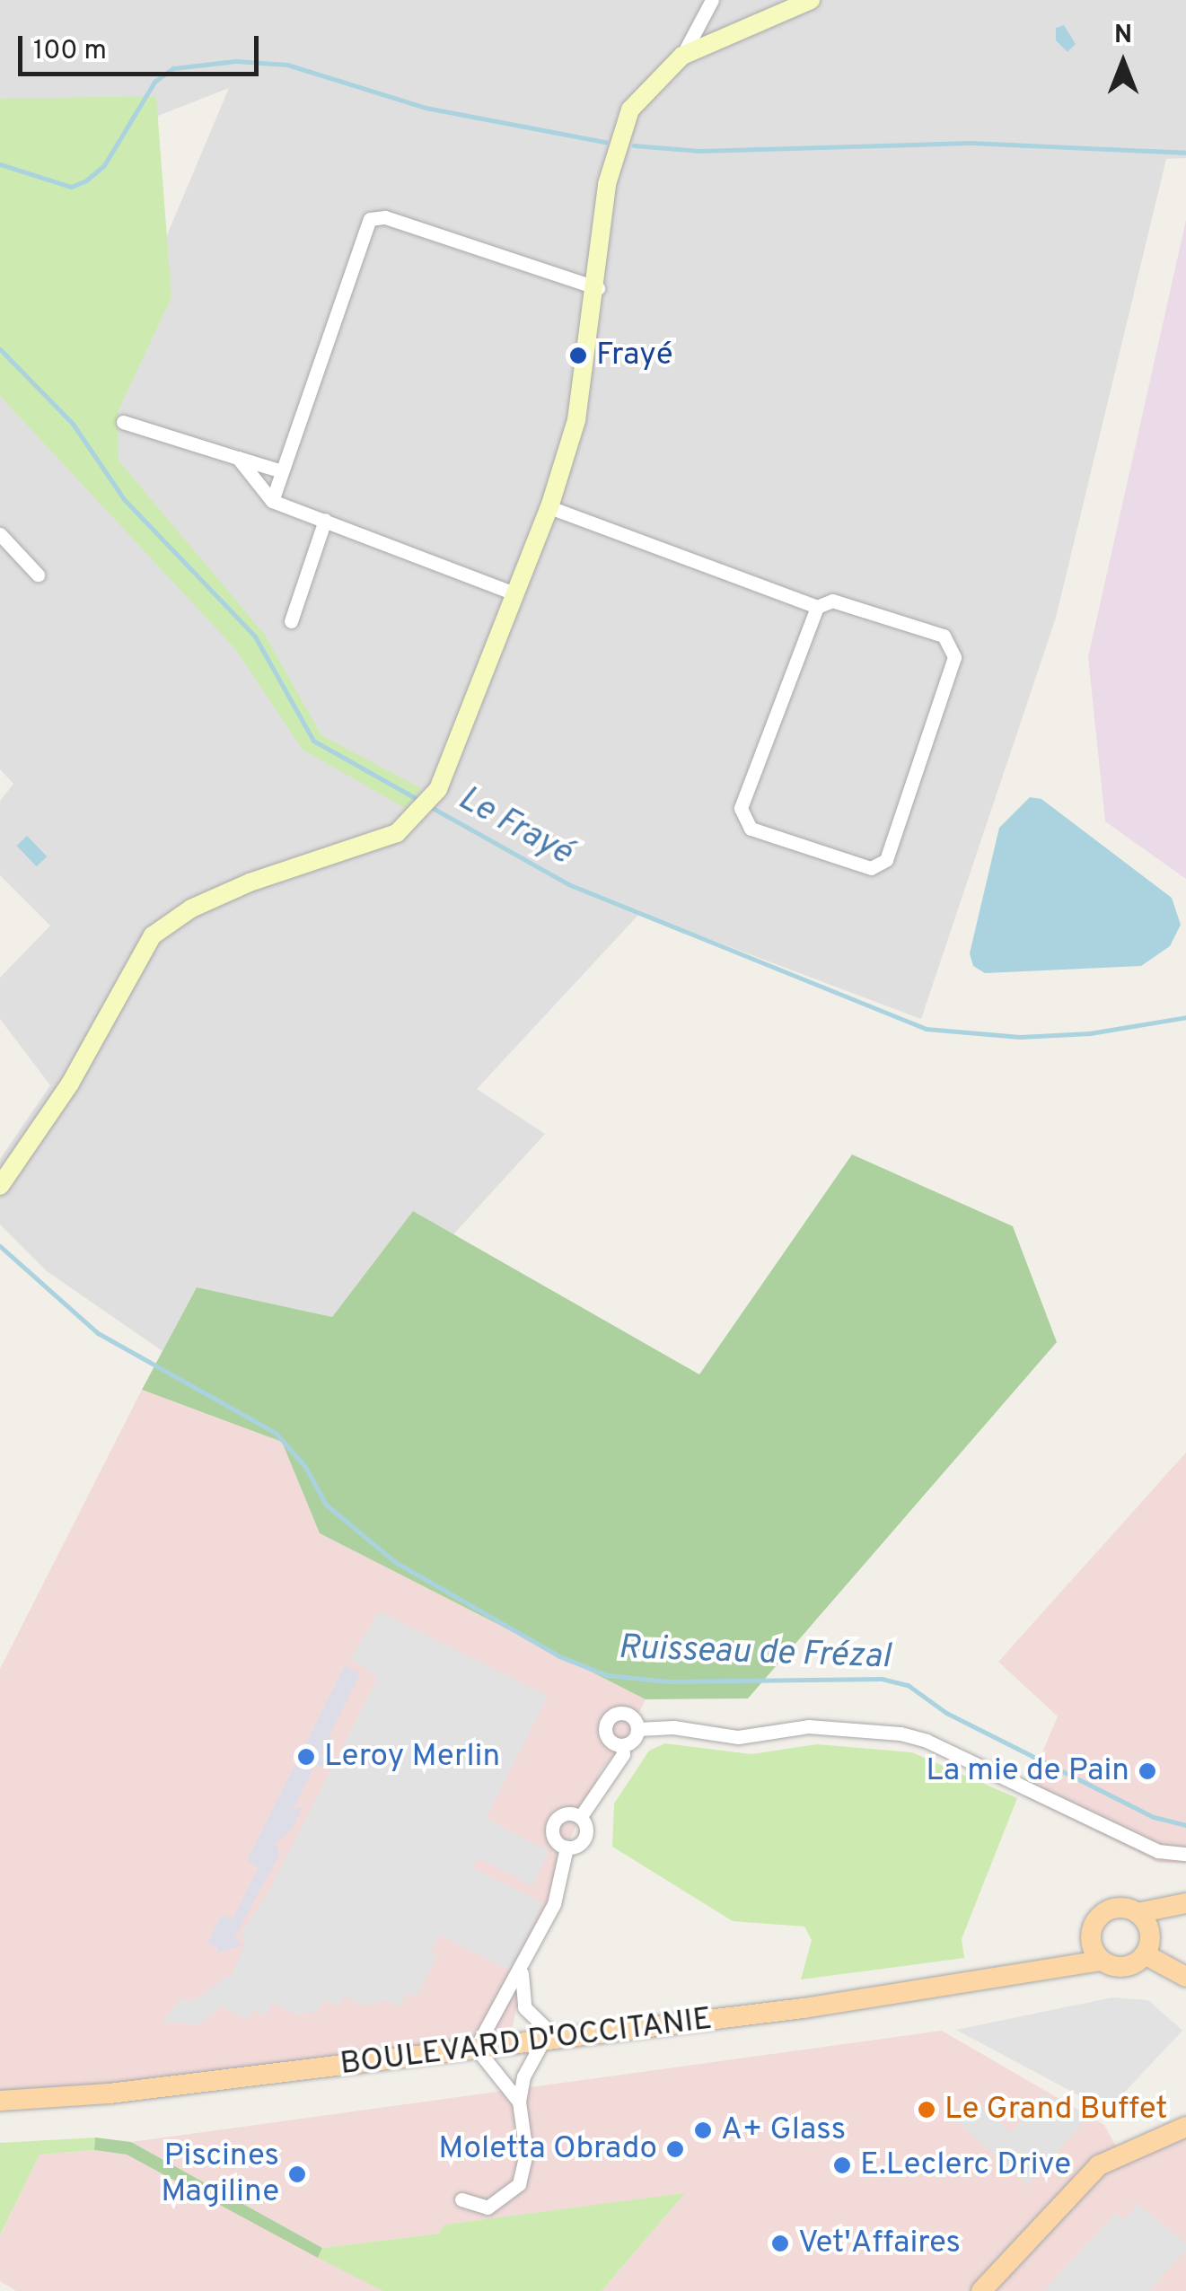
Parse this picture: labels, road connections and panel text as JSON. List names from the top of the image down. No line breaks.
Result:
{"streets":{"main road":["BOULEVARD D'OCCITANIE"]},"water":["Le Frayé","Ruisseau de Frézal"],"places":["Frayé","Leroy Merlin","La mie de Pain","Le Grand Buffet","A+ Glass","Moletta Obrado","E.Leclerc Drive","Piscines Magiline","Vet'Affaires"],"scale_bar":"100 m","north":"top"}
